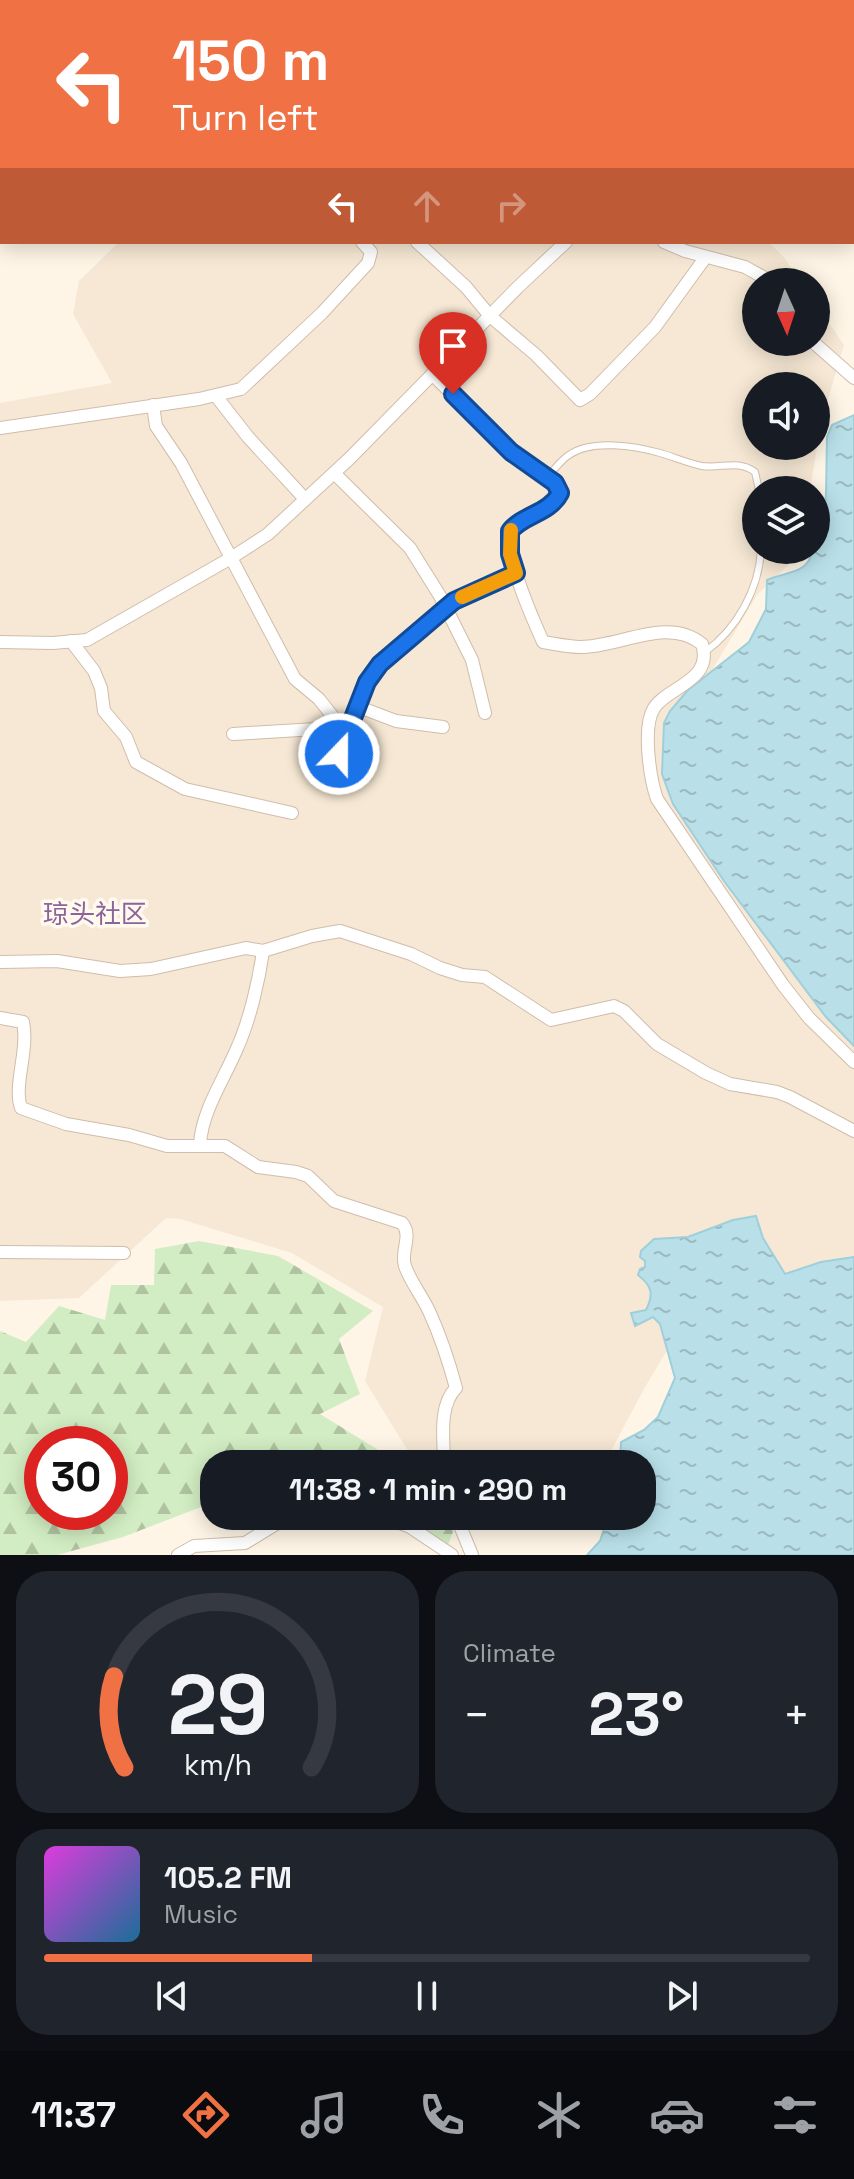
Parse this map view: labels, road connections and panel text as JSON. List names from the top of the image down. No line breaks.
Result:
{"districts":["琼头社区"],"north":"bottom","page":{"turn":["150 m","Turn left"],"limit":"30","trip":"11:38 · 1 min · 290 m","tile":"Climate","heat":["−","23°","+"],"song":["105.2 FM","Music"],"tabs":"11:37","gauge":["29","km/h"]}}
